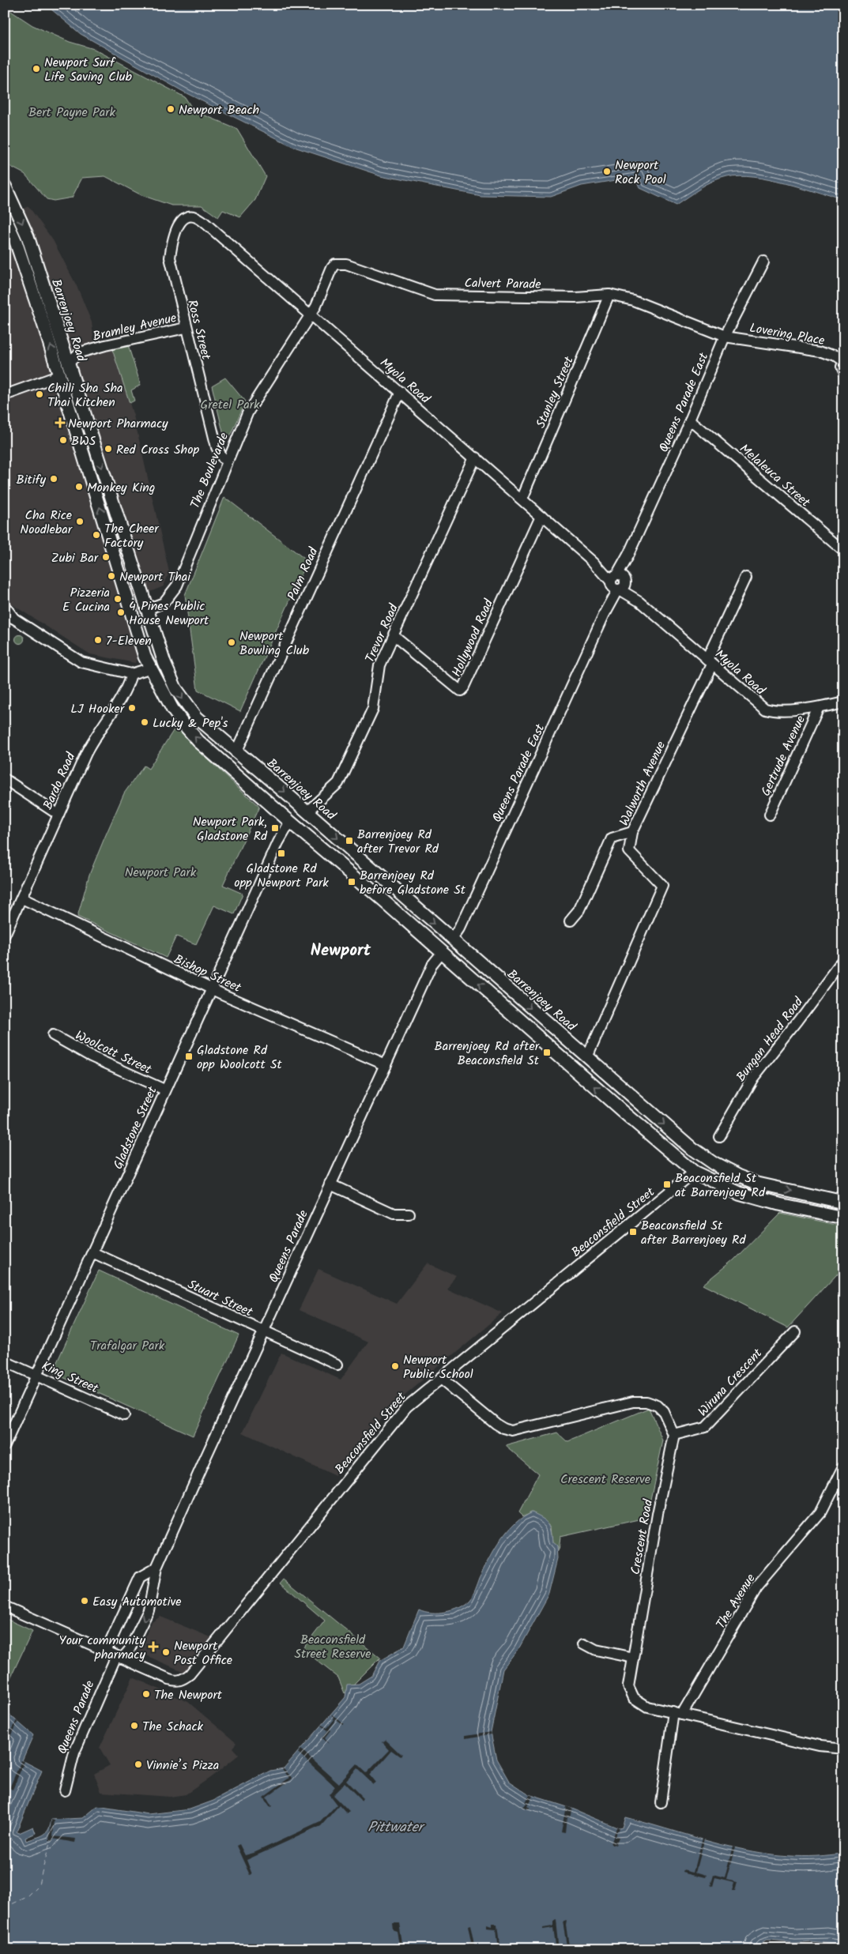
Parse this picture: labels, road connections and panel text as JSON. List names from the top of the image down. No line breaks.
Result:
{"streets":{"main road":["Barrenjoey Road","Palm Road","Beaconsfield Street","Queens Parade"],"street":["Calvert Parade","Bramley Avenue","Ross Street","Lovering Place","Myola Road","Stanley Street","Queens Parade East","The Boulevarde","Melaleuca Street","Trevor Road","Hollywood Road","Gertrude Avenue","Bardo Road","Walworth Avenue","Bishop Street","Bungan Head Road","Woolcott Street","Gladstone Street","Stuart Street","King Street","Wiruna Crescent","Crescent Road","The Avenue"]},"crossings":[["Calvert Parade","Lovering Place"],["Calvert Parade","Myola Road"],["Calvert Parade","Stanley Street"],["Calvert Parade","Queens Parade East"],["Calvert Parade","The Boulevarde"],["Barrenjoey Road","Bramley Avenue"],["Barrenjoey Road","Queens Parade East"],["Barrenjoey Road","The Boulevarde"],["Barrenjoey Road","Palm Road"],["Barrenjoey Road","Trevor Road"],["Barrenjoey Road","Walworth Avenue"],["Barrenjoey Road","Gladstone Street"],["Barrenjoey Road","Beaconsfield Street"],["Barrenjoey Road","Queens Parade"],["Bramley Avenue","Ross Street"],["Ross Street","Myola Road"],["Ross Street","The Boulevarde"],["Lovering Place","Queens Parade East"],["Myola Road","Stanley Street"],["Myola Road","Queens Parade East"],["Myola Road","The Boulevarde"],["Myola Road","Palm Road"],["Myola Road","Trevor Road"],["Myola Road","Hollywood Road"],["Myola Road","Gertrude Avenue"],["Myola Road","Walworth Avenue"],["Queens Parade East","Melaleuca Street"],["Queens Parade East","Queens Parade"],["Trevor Road","Hollywood Road"],["Bardo Road","Bishop Street"],["Bishop Street","Gladstone Street"],["Bishop Street","Queens Parade"],["Woolcott Street","Gladstone Street"],["Gladstone Street","Stuart Street"],["Gladstone Street","King Street"],["Beaconsfield Street","Queens Parade"],["Queens Parade","Stuart Street"],["Wiruna Crescent","Crescent Road"],["Crescent Road","The Avenue"]],"districts":["Newport"],"water":["Pittwater"],"parks":["Bert Payne Park","Gretel Park","Newport Park","Trafalgar Park","Crescent Reserve","Beaconsfield Street Reserve"],"places":{"other":["Newport Surf Life Saving Club","Newport Beach","Newport Rock Pool","Chilli Sha Sha Thai Kitchen","BWS","Red Cross Shop","Bitify","Monkey King","Cha Rice Noodlebar","The Cheer Factory","Zubi Bar","Newport Thai","Pizzeria E Cucina","4 Pines Public House Newport","7-Eleven","Newport Bowling Club","LJ Hooker","Lucky & Pep's","Newport Public School","Easy Automotive","Newport Post Office","The Newport","The Schack","Vinnie’s Pizza"],"health":["Newport Pharmacy","Your community pharmacy"],"transit":["Newport Park, Gladstone Rd","Barrenjoey Rd after Trevor Rd","Gladstone Rd opp Newport Park","Barrenjoey Rd before Gladstone St","Barrenjoey Rd after Beaconsfield St","Gladstone Rd opp Woolcott St","Beaconsfield St at Barrenjoey Rd","Beaconsfield St after Barrenjoey Rd"]}}
